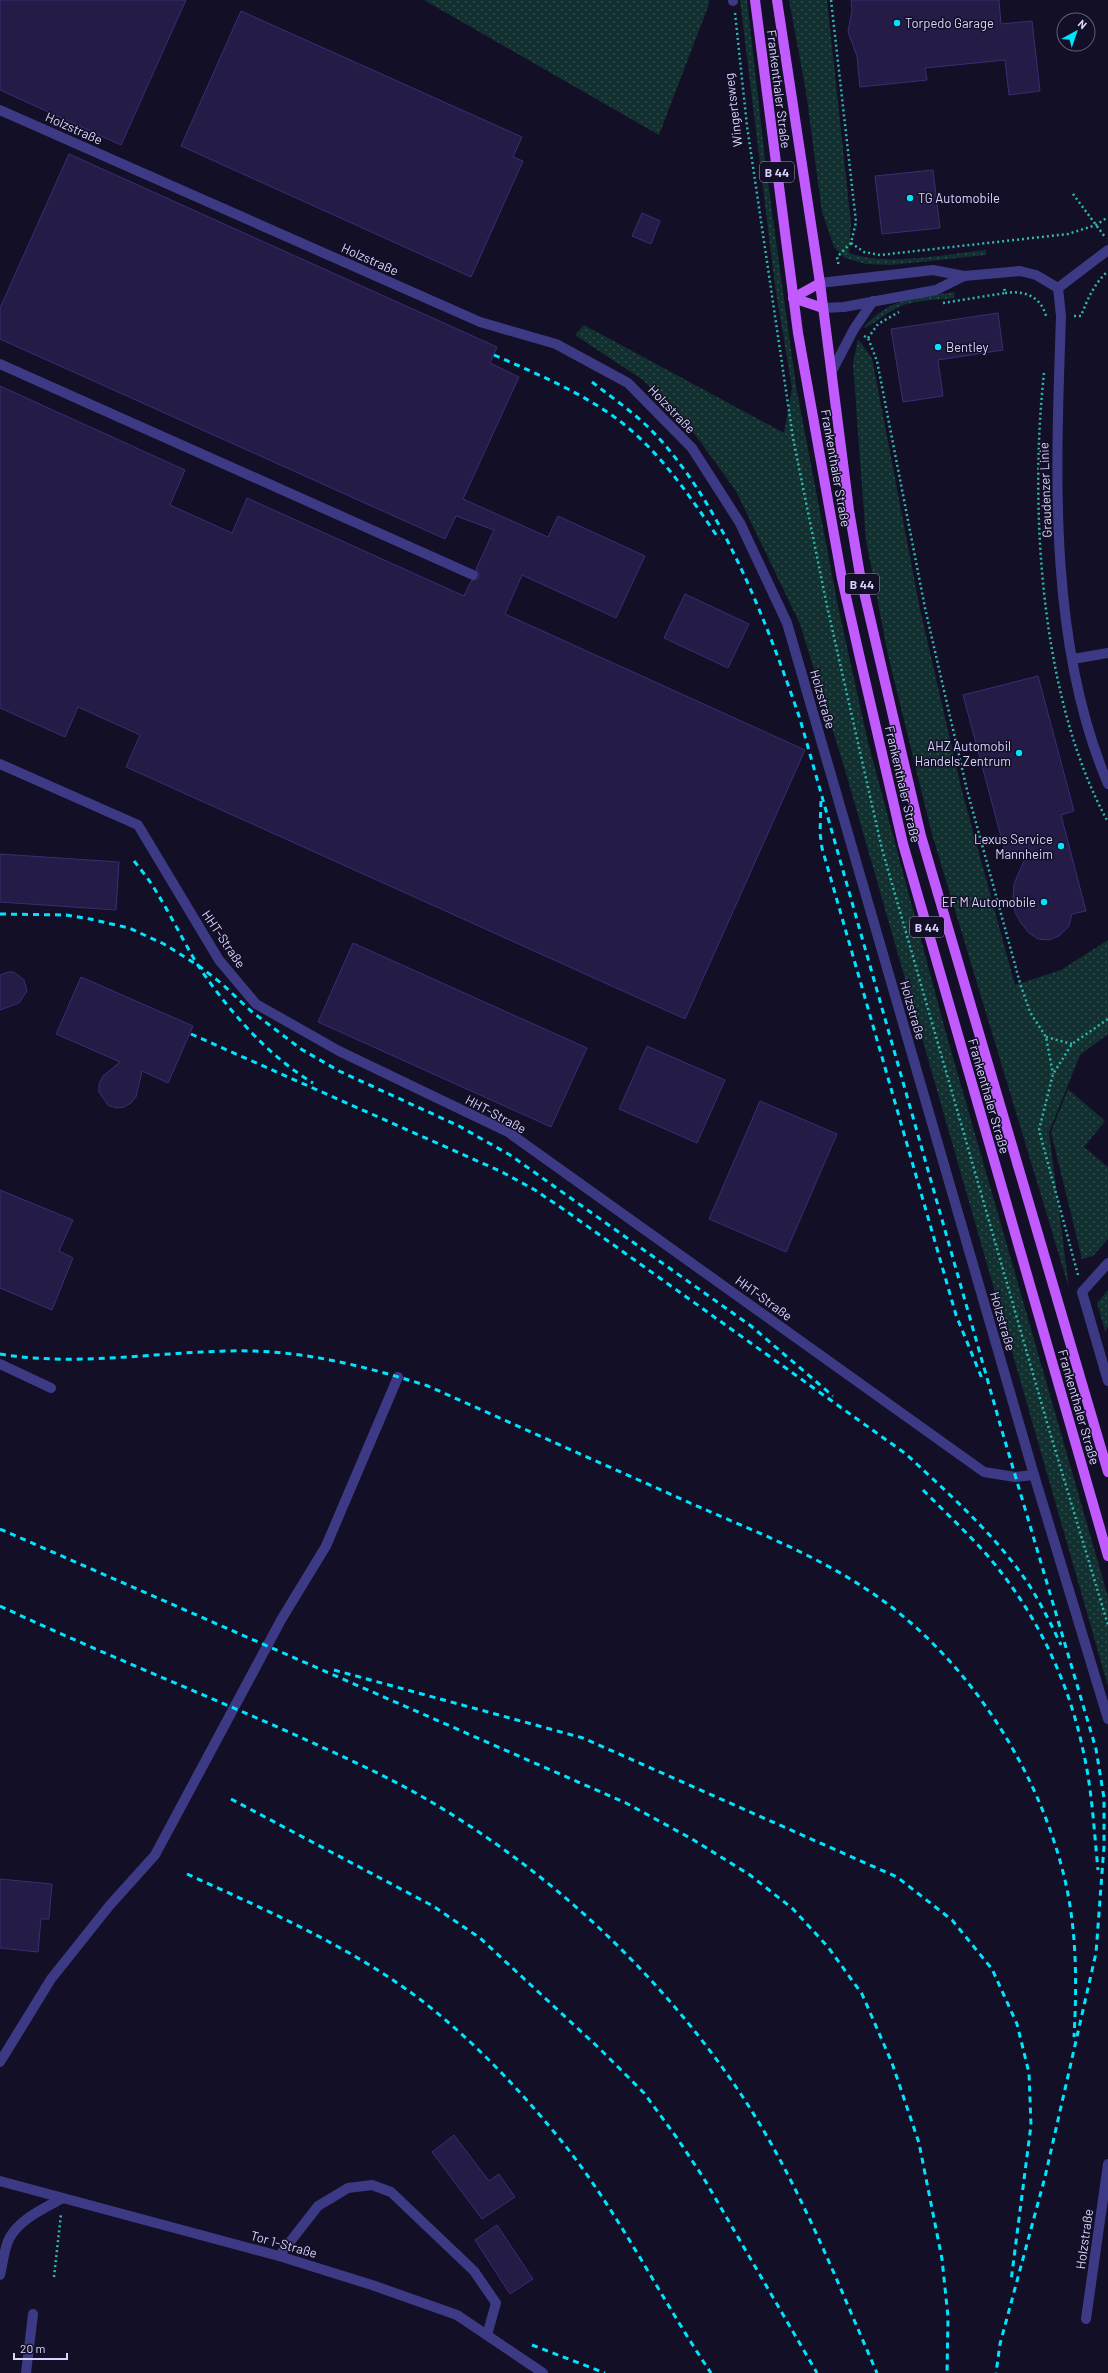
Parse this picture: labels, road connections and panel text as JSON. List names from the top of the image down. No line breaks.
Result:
{"streets":{"main road":["Frankenthaler Straße","B 44"],"street":["Holzstraße","Graudenzer Linie","HHT-Straße","Tor 1-Straße"],"path":["Wingertsweg"]},"crossings":[["Holzstraße","HHT-Straße"]],"places":["Torpedo Garage","TG Automobile","Bentley","AHZ Automobil Handels Zentrum","Lexus Service Mannheim","EF M Automobile"],"scale_bar":"20 m","north":"top right"}
